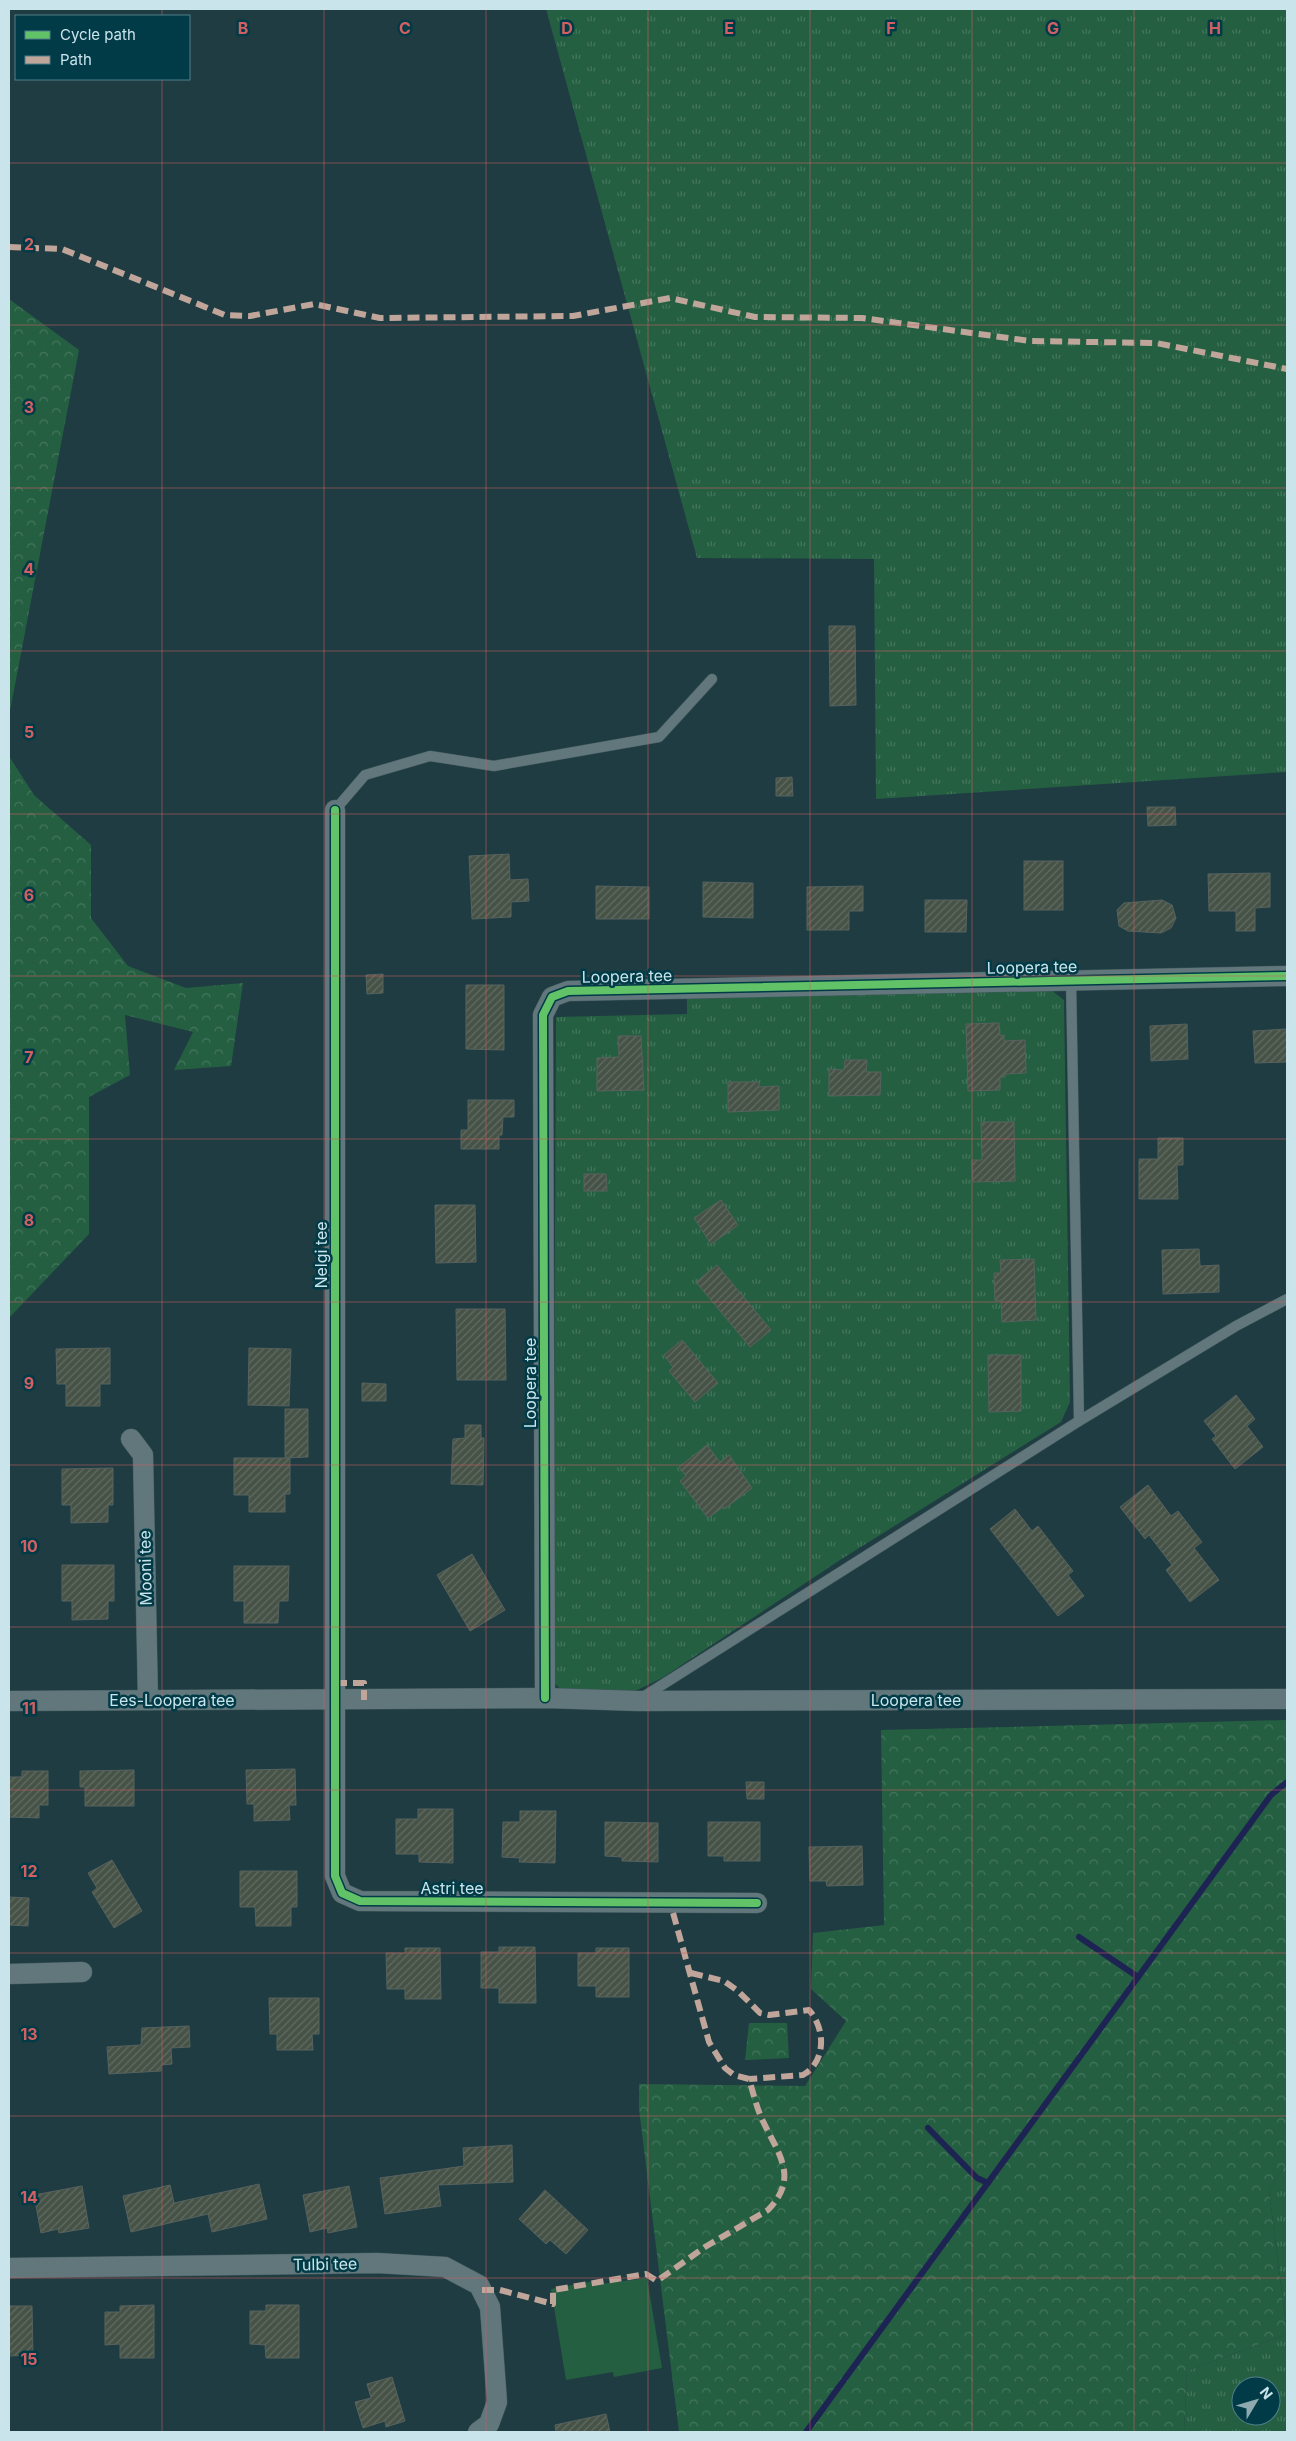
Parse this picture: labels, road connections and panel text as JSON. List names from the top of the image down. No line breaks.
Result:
{"streets":{"street":["Loopera tee","Nelgi tee","Mooni tee","Ees-Loopera tee","Astri tee","Tulbi tee"]},"crossings":[["Loopera tee","Nelgi tee"],["Loopera tee","Ees-Loopera tee"],["Loopera tee","Astri tee"],["Nelgi tee","Ees-Loopera tee"],["Nelgi tee","Astri tee"],["Mooni tee","Ees-Loopera tee"],["Ees-Loopera tee","Astri tee"]],"legend":["Cycle path","Path"],"north":"top right","grid":{"columns":["B","C","D","E","F","G","H"],"rows":["2","3","4","5","6","7","8","9","10","11","12","13","14","15"]}}
